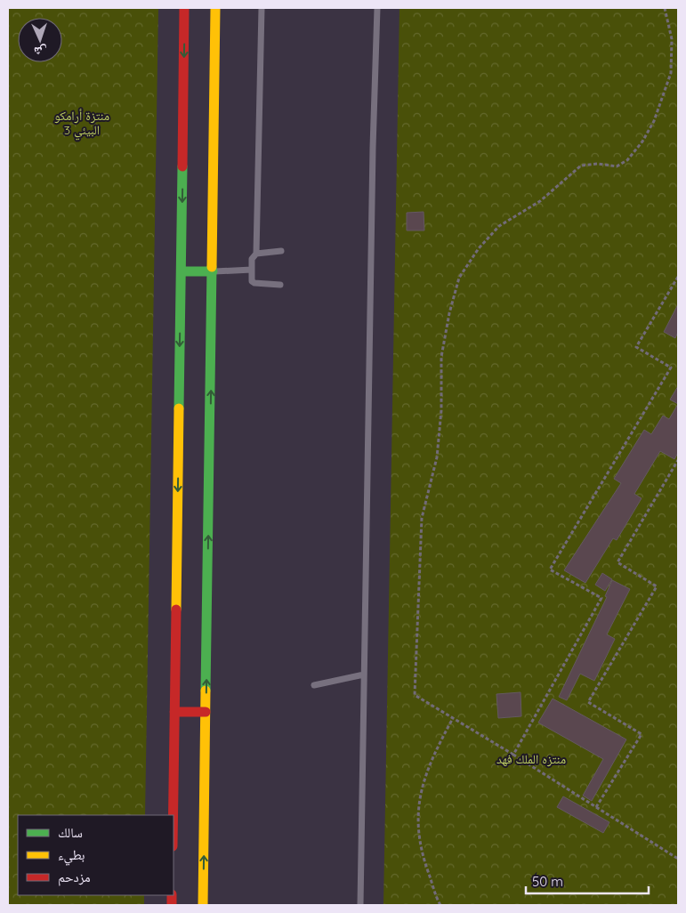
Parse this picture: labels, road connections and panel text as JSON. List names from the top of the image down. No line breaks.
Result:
{"parks":["منتزة أرامكو البيئي 3","منتزه الملك فهد"],"legend":["سالك","بطيء","مزدحم"],"scale_bar":"50 m","north":"bottom"}
